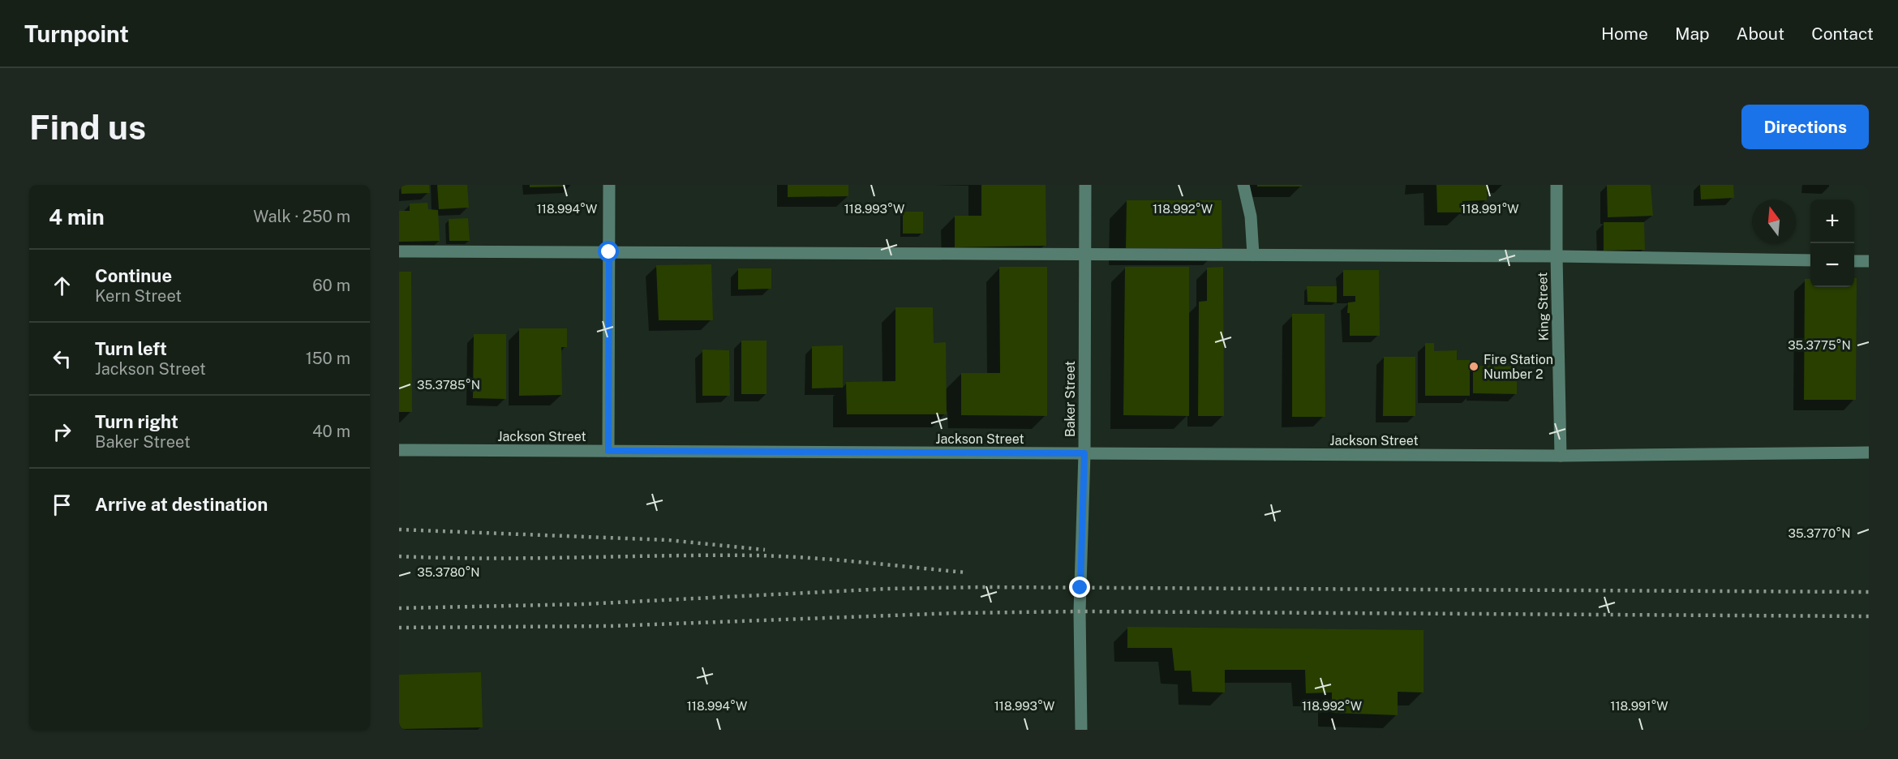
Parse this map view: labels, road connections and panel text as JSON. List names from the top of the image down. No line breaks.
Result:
{"streets":{"street":["King Street","Baker Street","Jackson Street"]},"crossings":[["King Street","Jackson Street"],["Baker Street","Jackson Street"]],"places":["Fire Station Number 2"],"north":"top","page":{"header":"Turnpoint","nav":["Home","Map","About","Contact"],"buttons":"Directions","title":"Find us","heading":["4 min","Walk · 250 m"],"map_buttons":["+","−"],"list":[["Continue","Kern Street","60 m"],["Turn left","Jackson Street","150 m"],["Turn right","Baker Street","40 m"],"Arrive at destination"]},"coordinates":["118.994°W","118.993°W","118.992°W","118.991°W","35.3775°N","35.3785°N","35.3770°N","35.3780°N"]}
